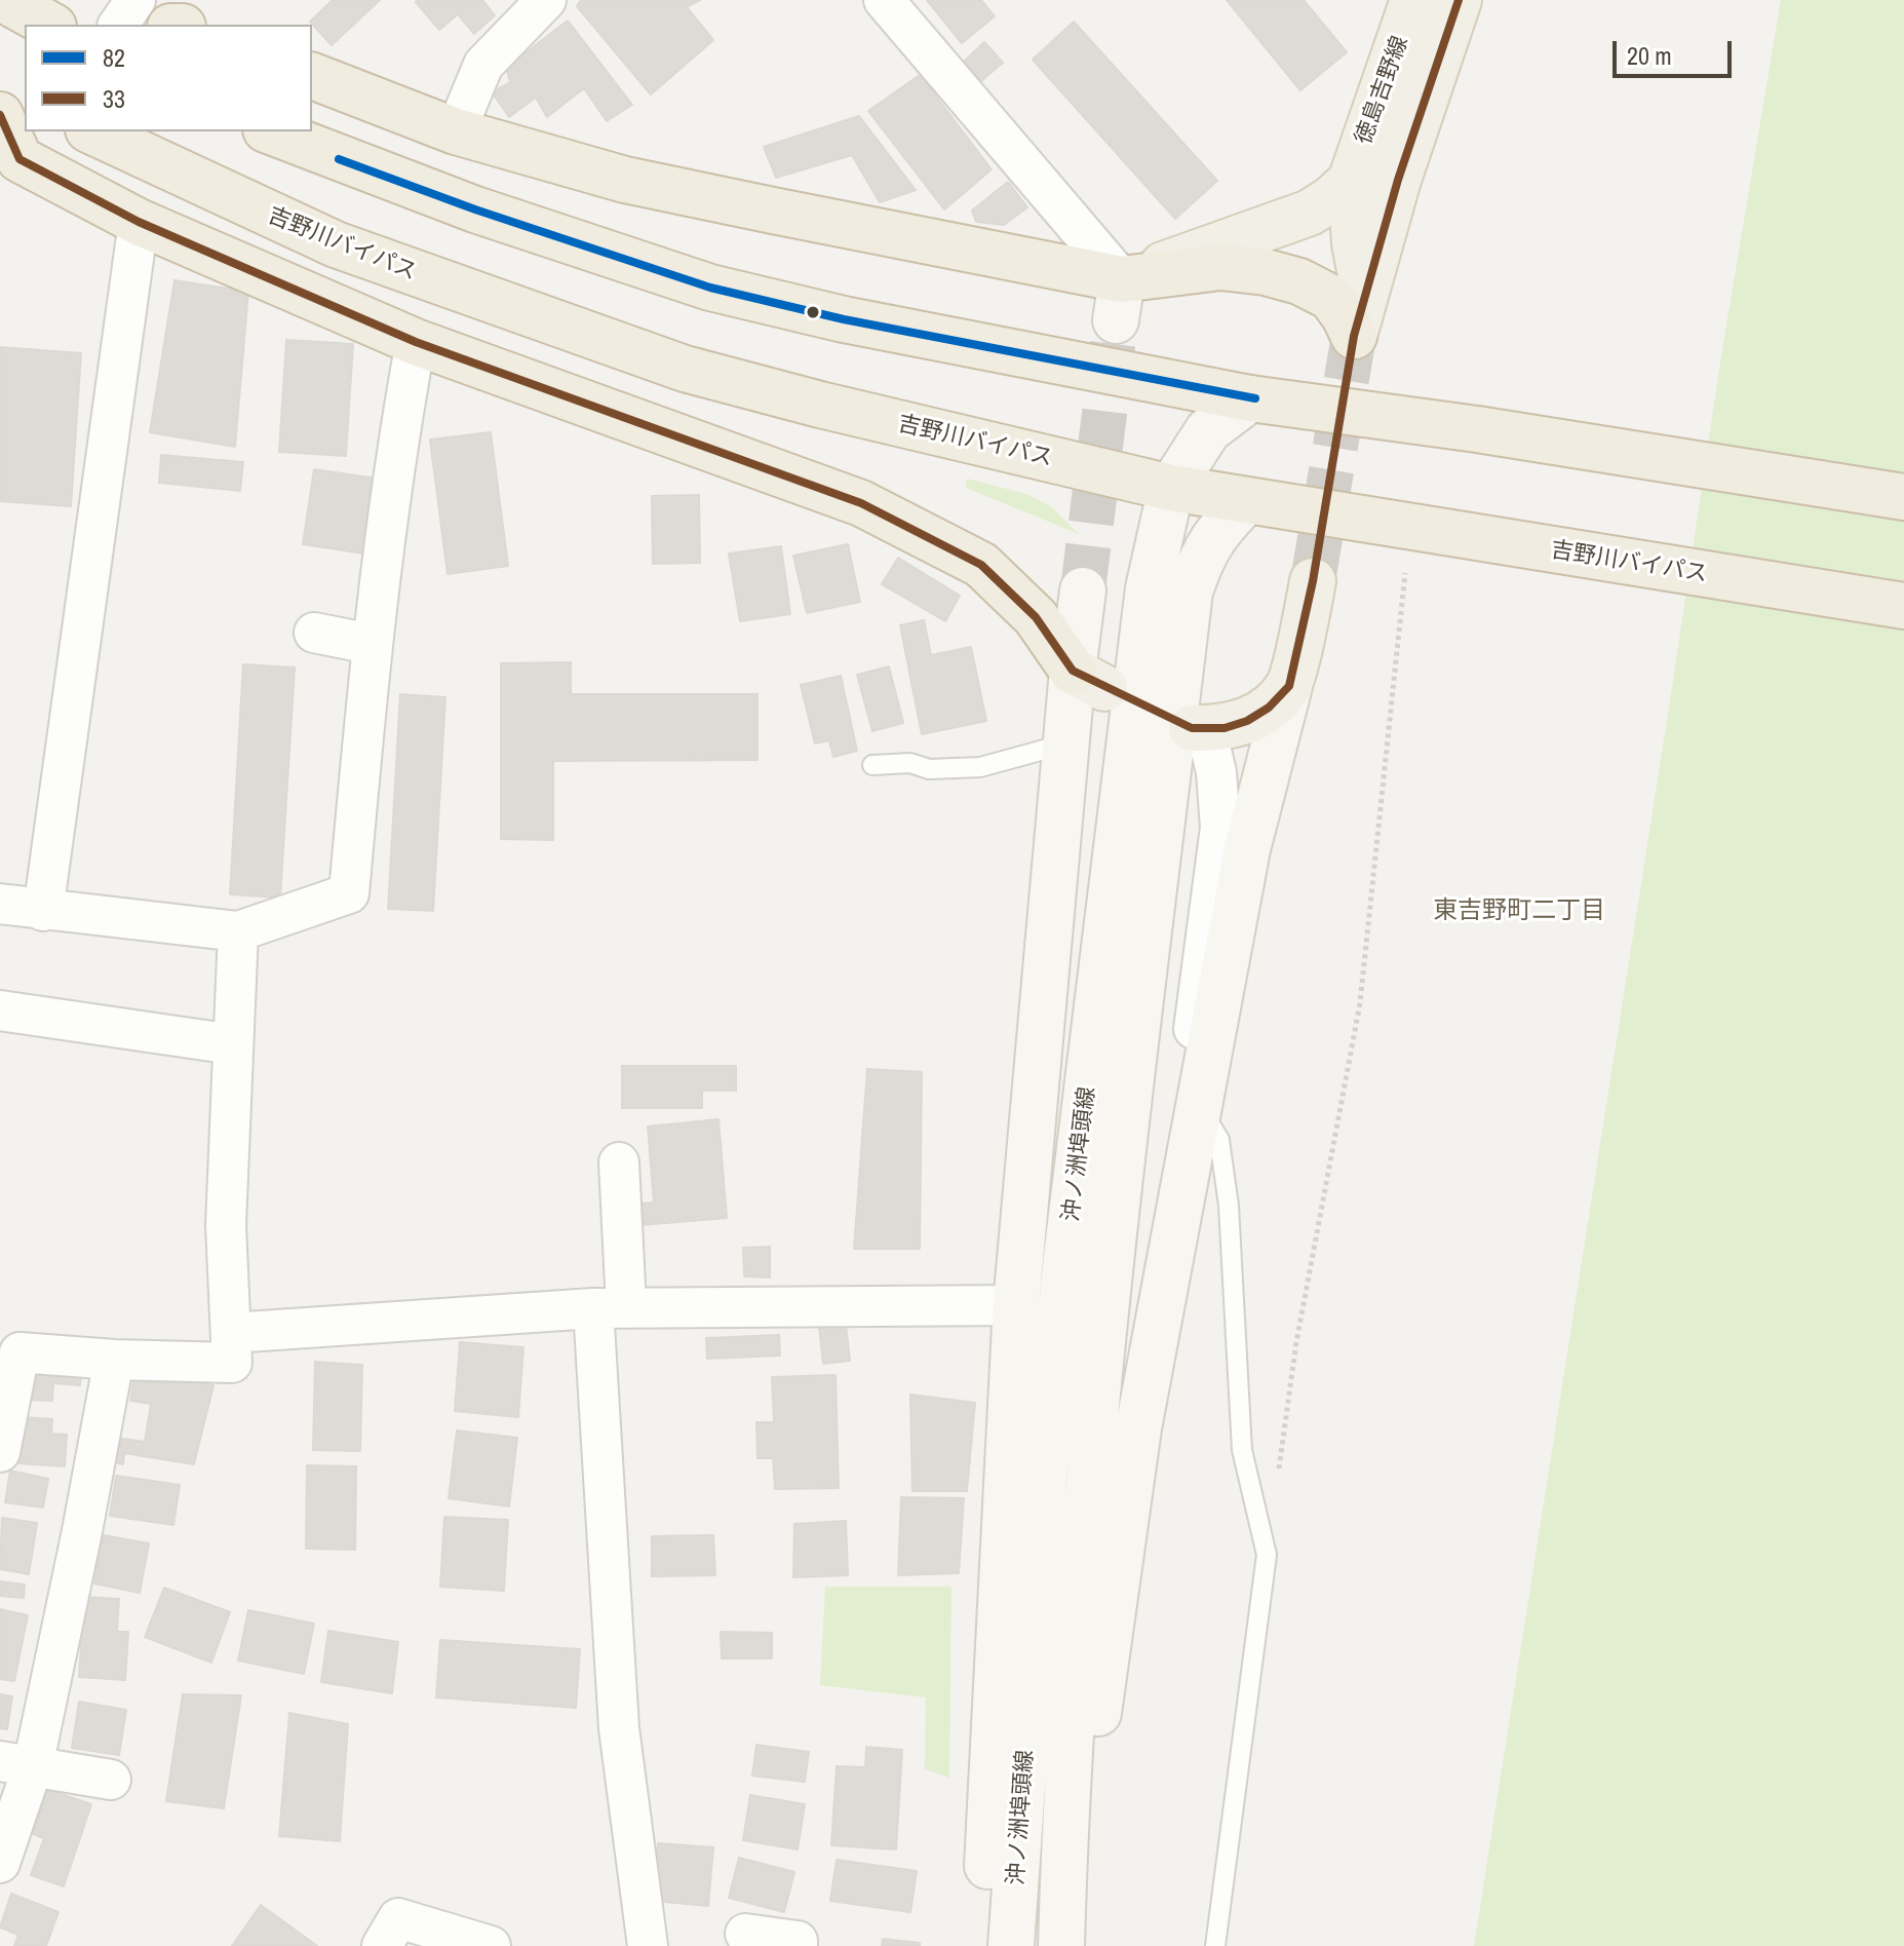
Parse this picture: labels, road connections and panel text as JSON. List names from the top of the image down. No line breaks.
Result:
{"streets":{"highway":["吉野川バイパス"],"main road":["徳島吉野線","沖ノ洲埠頭線"]},"crossings":[["吉野川バイパス","沖ノ洲埠頭線"]],"districts":["東吉野町二丁目"],"lines":["transit line 33","transit line 82"],"legend":["82","33"],"scale_bar":"20 m"}
